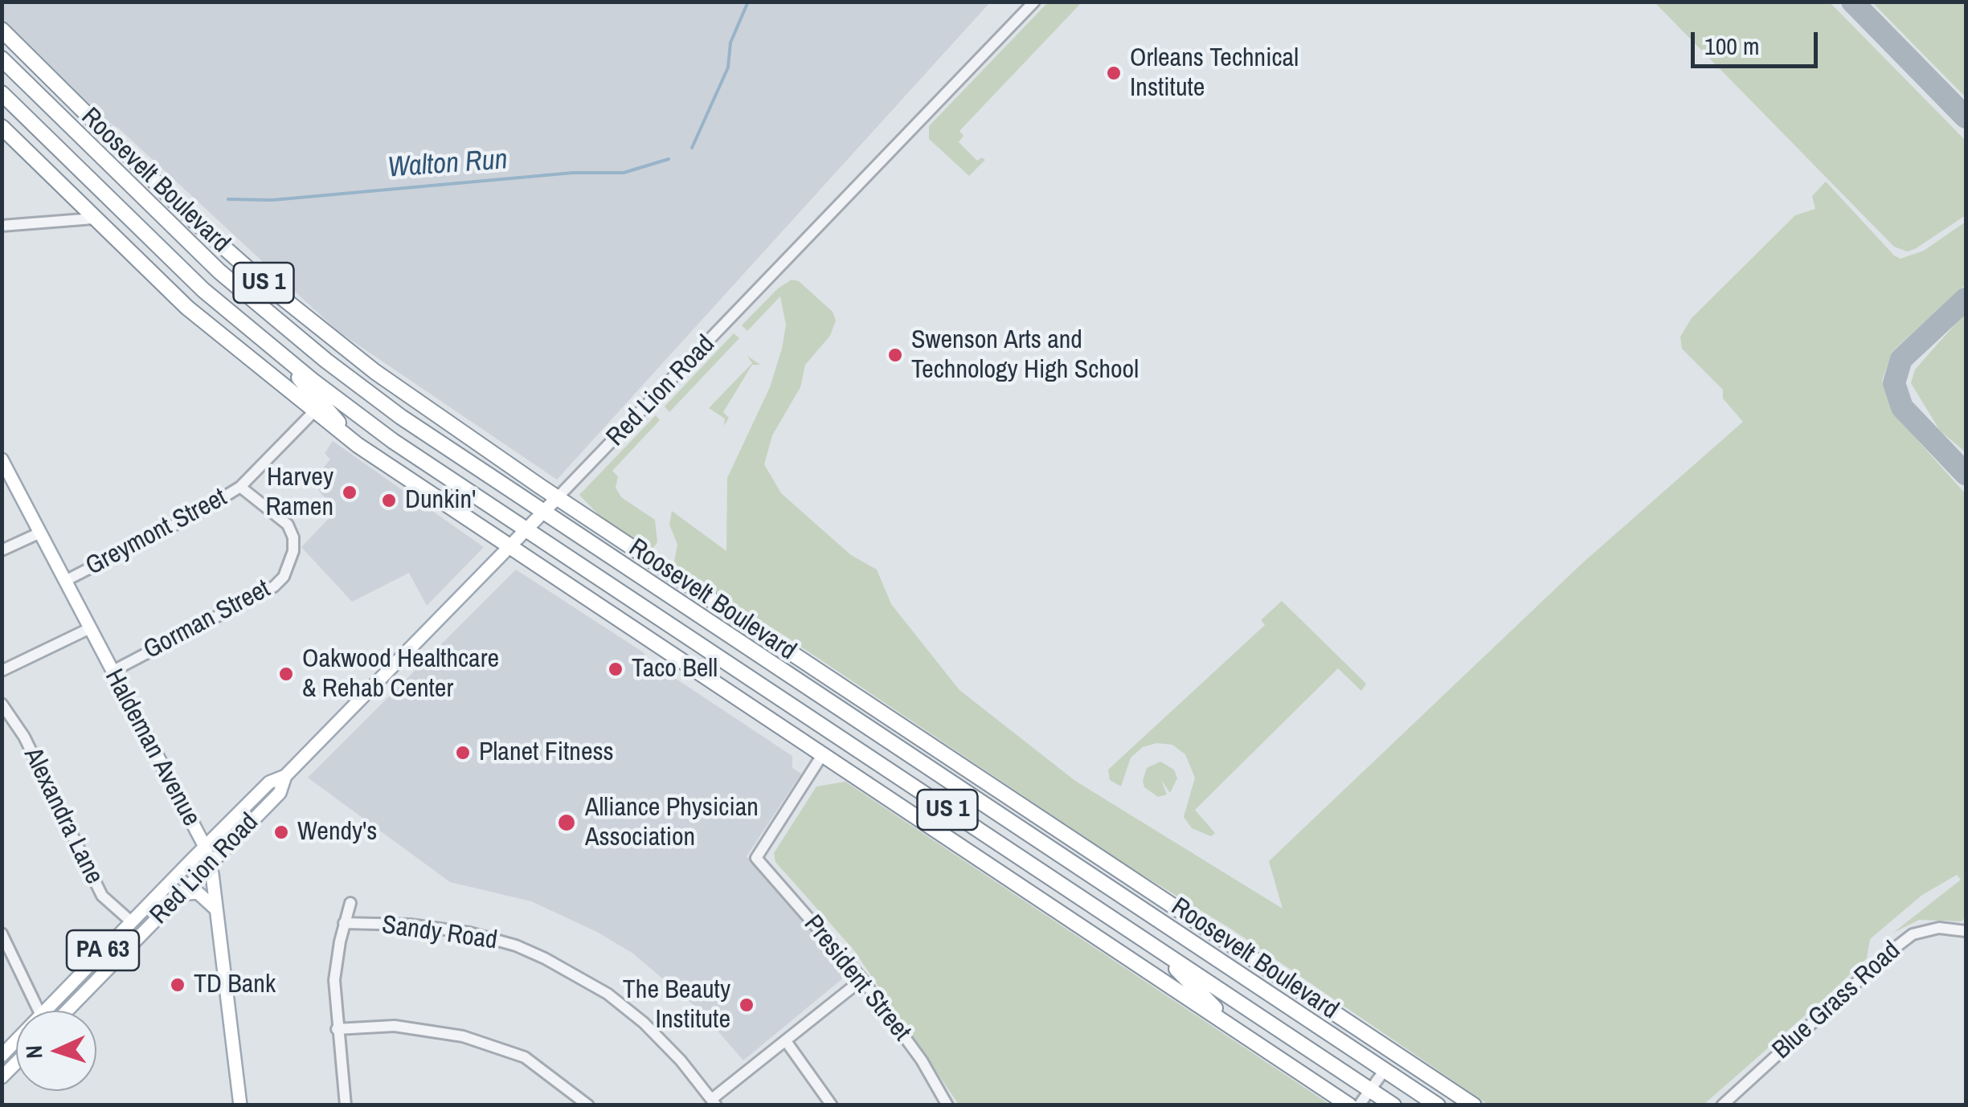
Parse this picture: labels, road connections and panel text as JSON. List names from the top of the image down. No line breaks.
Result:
{"streets":{"highway":["Roosevelt Boulevard","US 1"],"main road":["Red Lion Road","Haldeman Avenue","PA 63"],"street":["Greymont Street","Gorman Street","Alexandra Lane","Sandy Road","President Street","Blue Grass Road"]},"crossings":[["Roosevelt Boulevard","Red Lion Road"],["US 1","Red Lion Road"],["US 1","Greymont Street"],["US 1","President Street"],["Red Lion Road","Haldeman Avenue"],["Red Lion Road","Alexandra Lane"],["Greymont Street","Gorman Street"],["Greymont Street","Haldeman Avenue"],["Gorman Street","Haldeman Avenue"]],"water":["Walton Run"],"places":["Orleans Technical Institute","Swenson Arts and Technology High School","Harvey Ramen","Dunkin'","Taco Bell","Oakwood Healthcare & Rehab Center","Planet Fitness","Alliance Physician Association","Wendy's","TD Bank","The Beauty Institute"],"scale_bar":"100 m","north":"left"}
